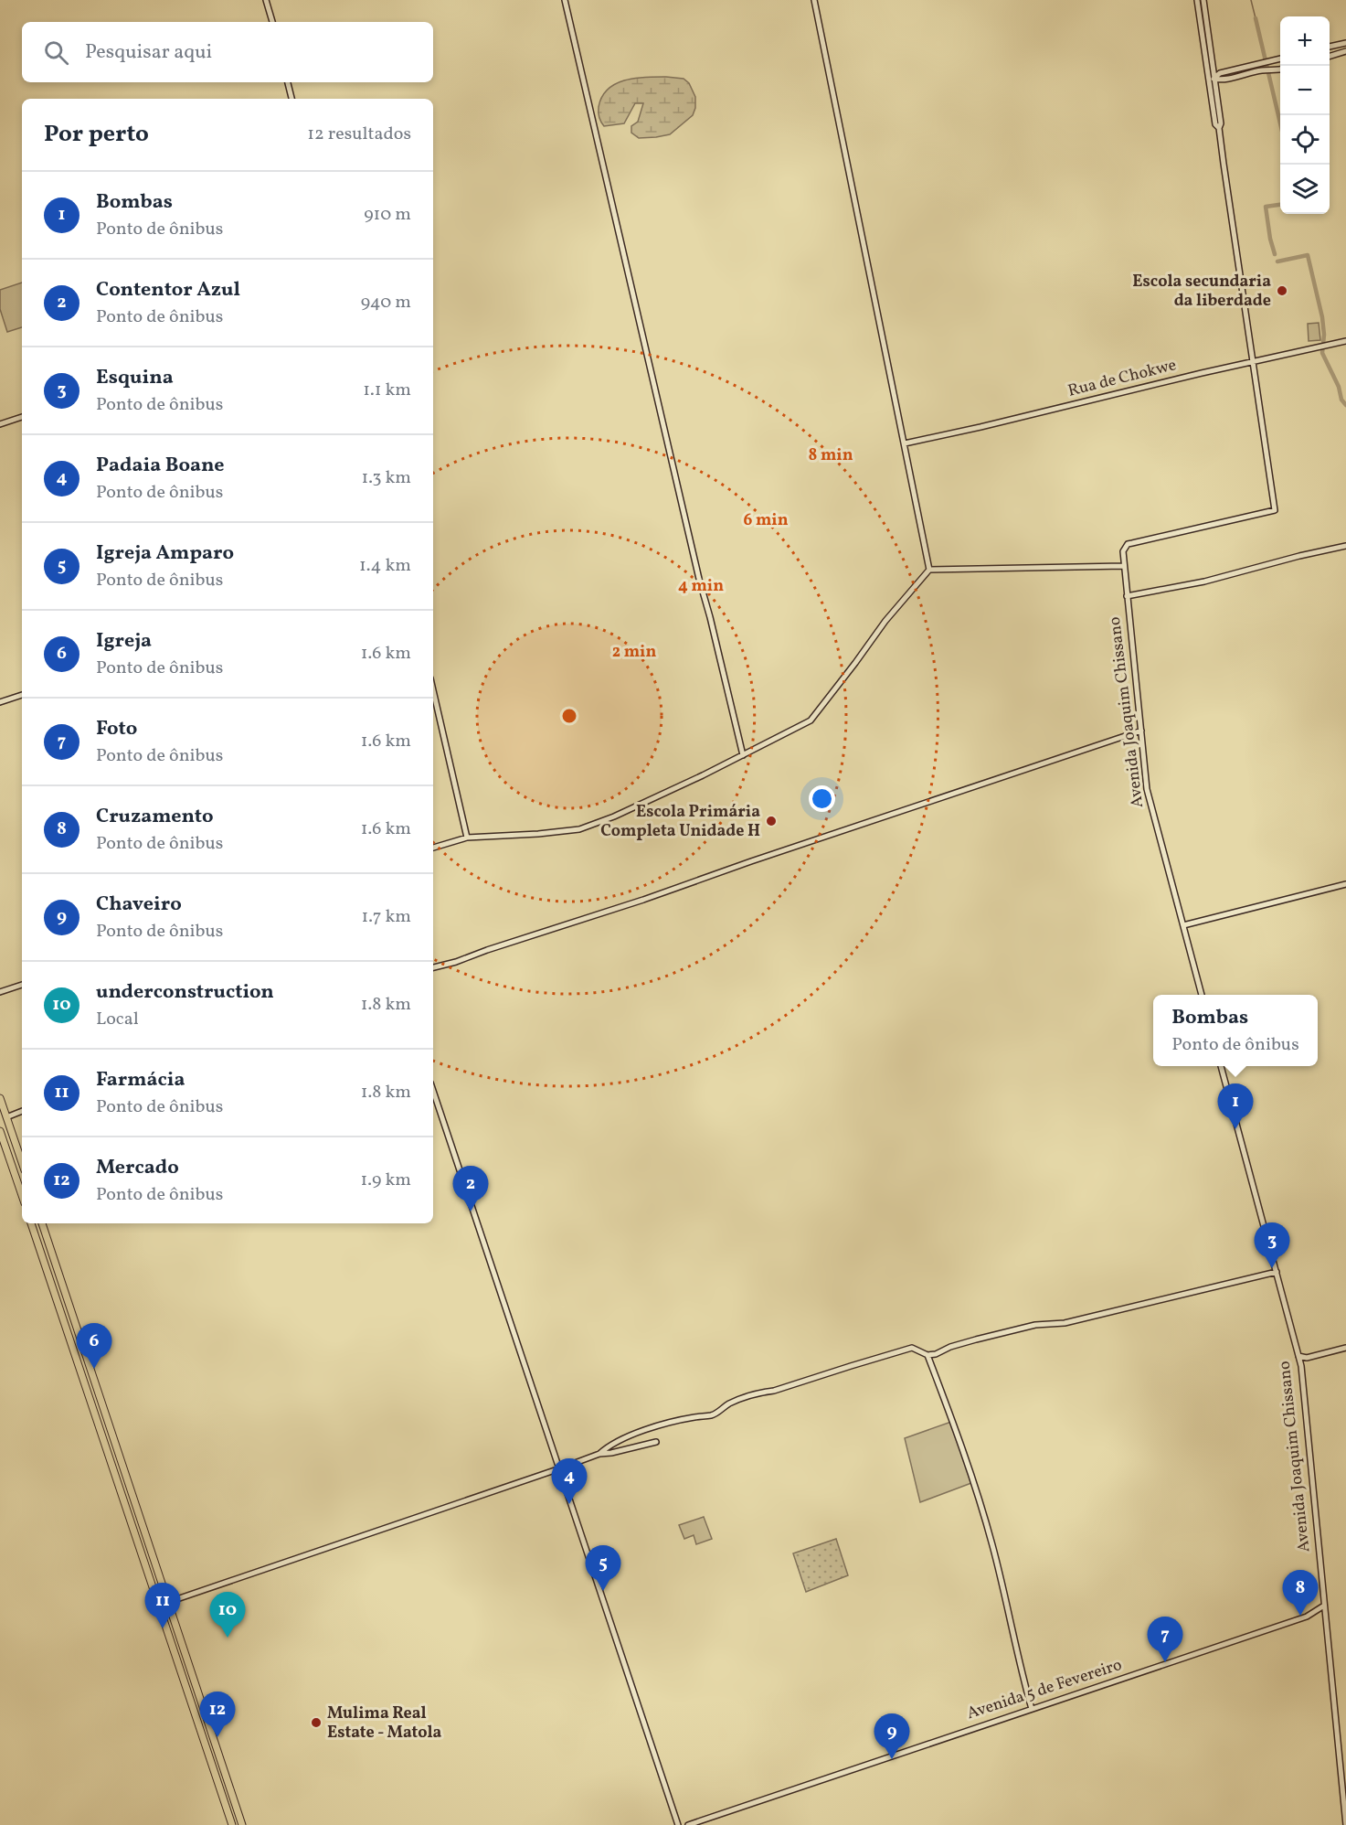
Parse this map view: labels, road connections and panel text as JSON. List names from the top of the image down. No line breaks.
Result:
{"streets":{"street":["Rua de Chokwe","Avenida Joaquim Chissano","Avenida 5 de Fevereiro"]},"crossings":[["Rua de Chokwe","Avenida Joaquim Chissano"],["Avenida Joaquim Chissano","Avenida 5 de Fevereiro"]],"places":["Escola secundaria da liberdade","Escola Primária Completa Unidade H","Mulima Real Estate - Matola"],"page":{"map_buttons":["+","−"],"search":"Pesquisar aqui","heading":["Por perto","12 resultados"],"list":[{"mark":"1","name":"Bombas","note":"Ponto de ônibus","value":"910 m"},{"mark":"2","name":"Contentor Azul","note":"Ponto de ônibus","value":"940 m"},{"mark":"3","name":"Esquina","note":"Ponto de ônibus","value":"1.1 km"},{"mark":"4","name":"Padaia Boane","note":"Ponto de ônibus","value":"1.3 km"},{"mark":"5","name":"Igreja Amparo","note":"Ponto de ônibus","value":"1.4 km"},{"mark":"6","name":"Igreja","note":"Ponto de ônibus","value":"1.6 km"},{"mark":"7","name":"Foto","note":"Ponto de ônibus","value":"1.6 km"},{"mark":"8","name":"Cruzamento","note":"Ponto de ônibus","value":"1.6 km"},{"mark":"9","name":"Chaveiro","note":"Ponto de ônibus","value":"1.7 km"},{"mark":"10","name":"underconstruction","note":"Local","value":"1.8 km"},{"mark":"11","name":"Farmácia","note":"Ponto de ônibus","value":"1.8 km"},{"mark":"12","name":"Mercado","note":"Ponto de ônibus","value":"1.9 km"}],"popup":["Bombas","Ponto de ônibus"],"pins":["1","2","3","6","4","5","8","11","10","7","12","9"]},"rings":["8 min","6 min","4 min","2 min"]}
